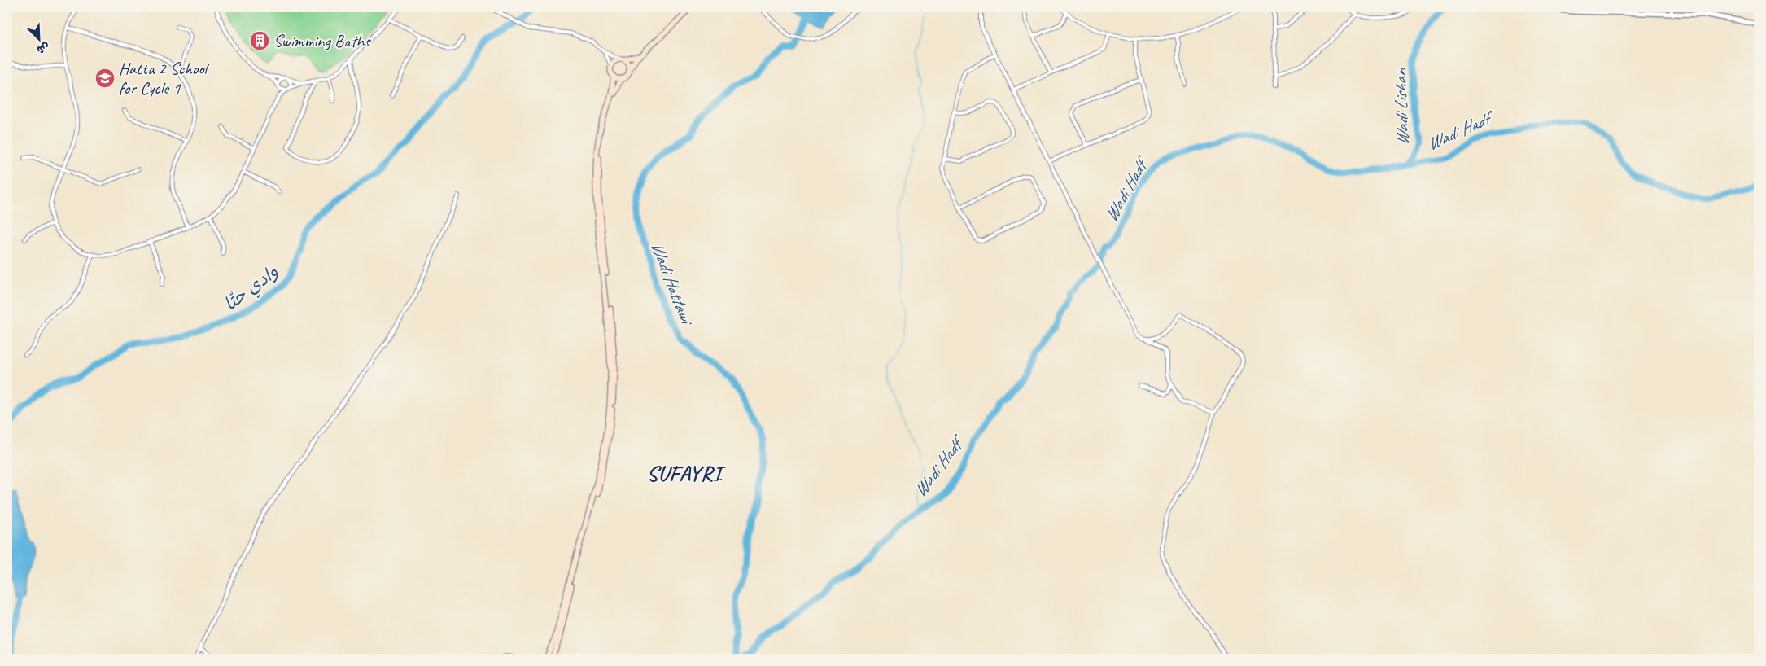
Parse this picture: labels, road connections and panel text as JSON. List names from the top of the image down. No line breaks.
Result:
{"districts":["SUFAYRI"],"water":["Wadi Lishan","Wadi Hadf","Wadi Hattawi","وادي حتّا"],"places":{"building":["Swimming Baths"],"school or university":["Hatta 2 School for Cycle 1"]},"north":"bottom right"}
